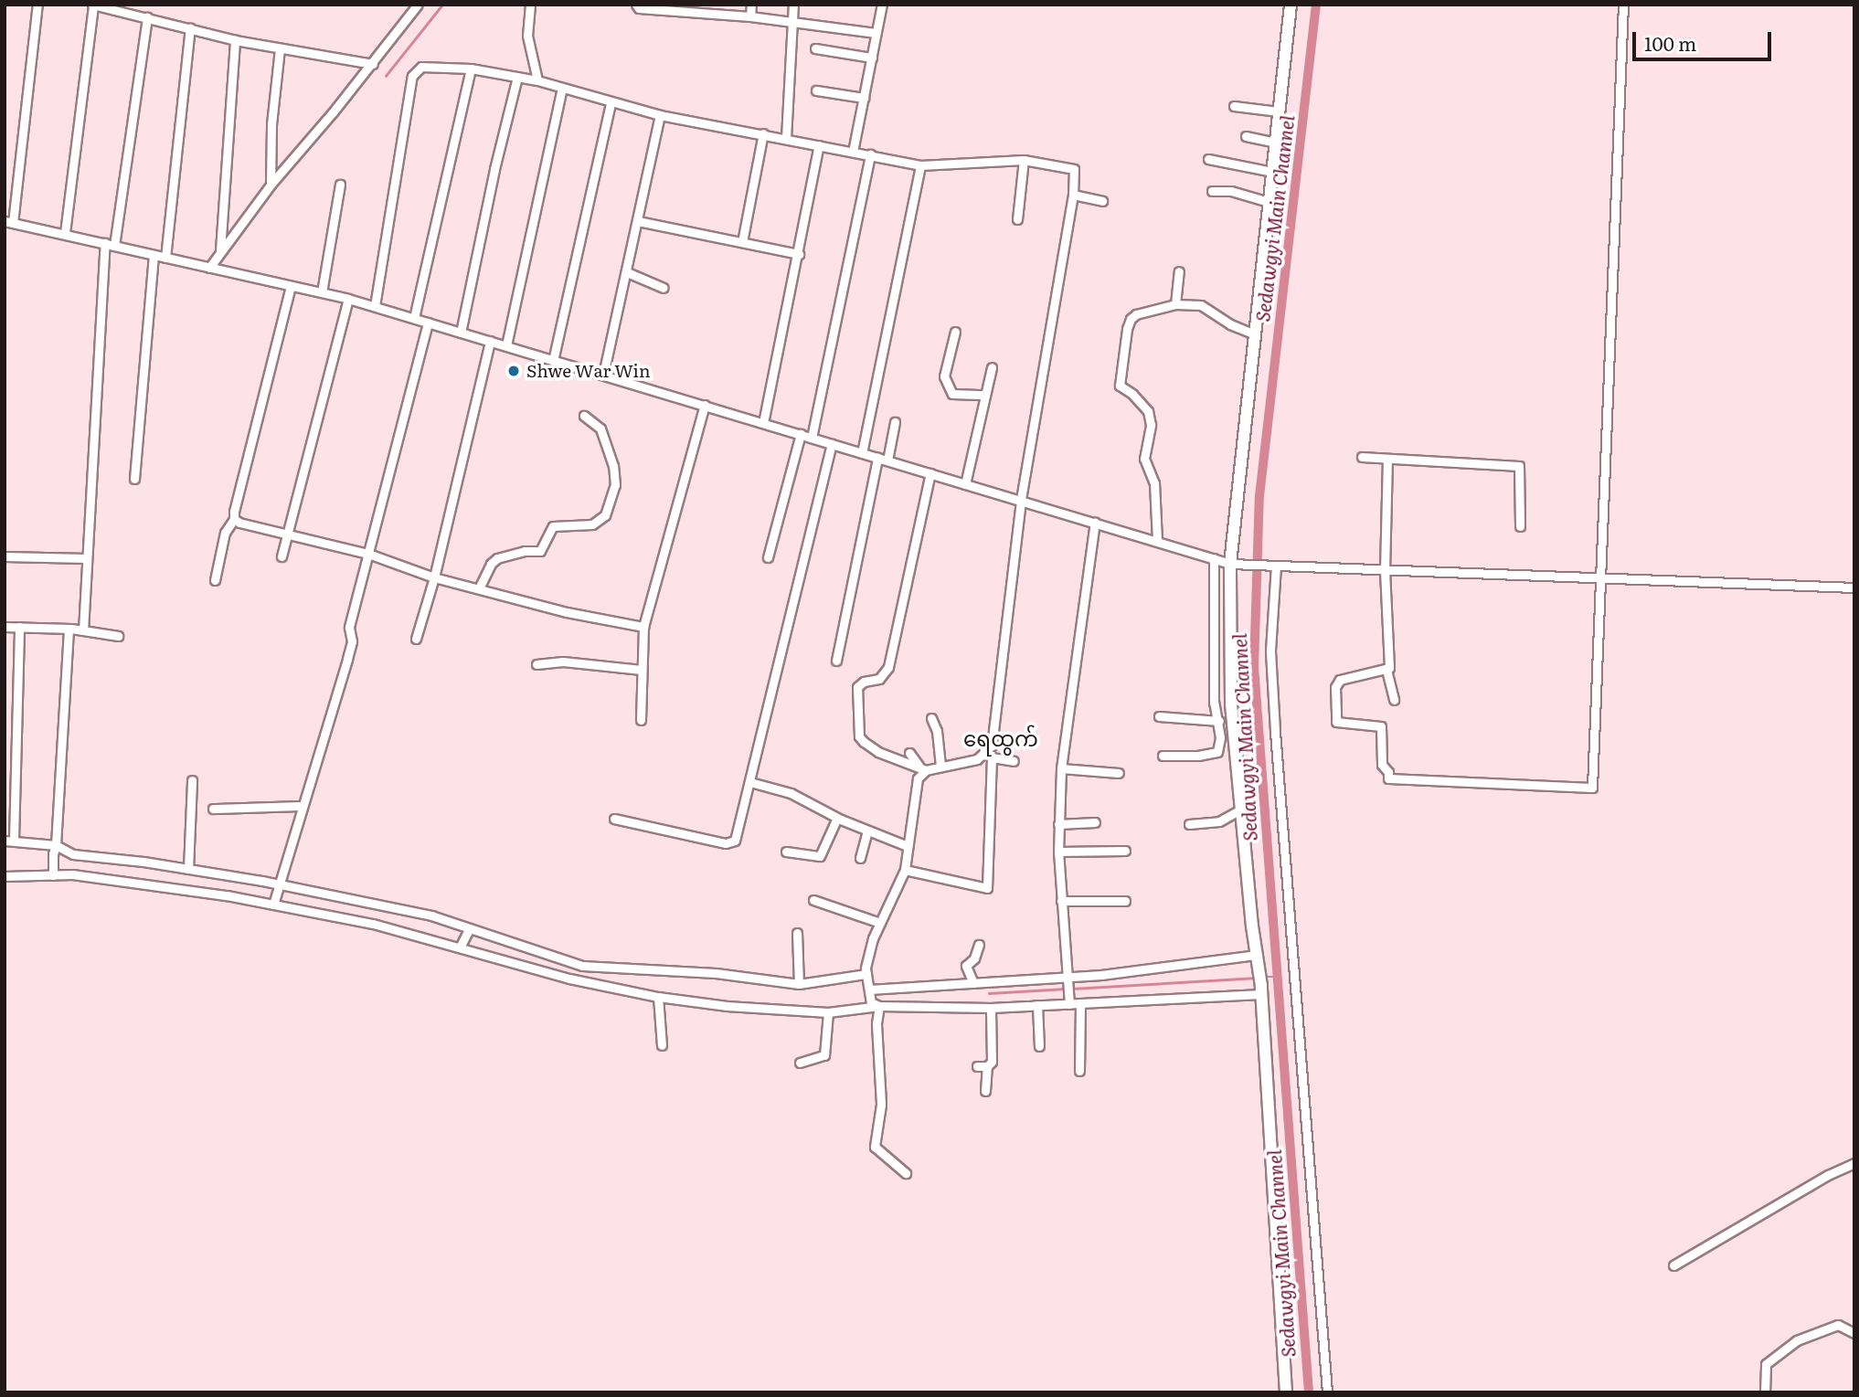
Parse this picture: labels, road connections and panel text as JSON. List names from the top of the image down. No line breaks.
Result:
{"districts":["ရေထွက်"],"water":["Sedawgyi Main Channel"],"places":["Shwe War Win"],"scale_bar":"100 m"}
